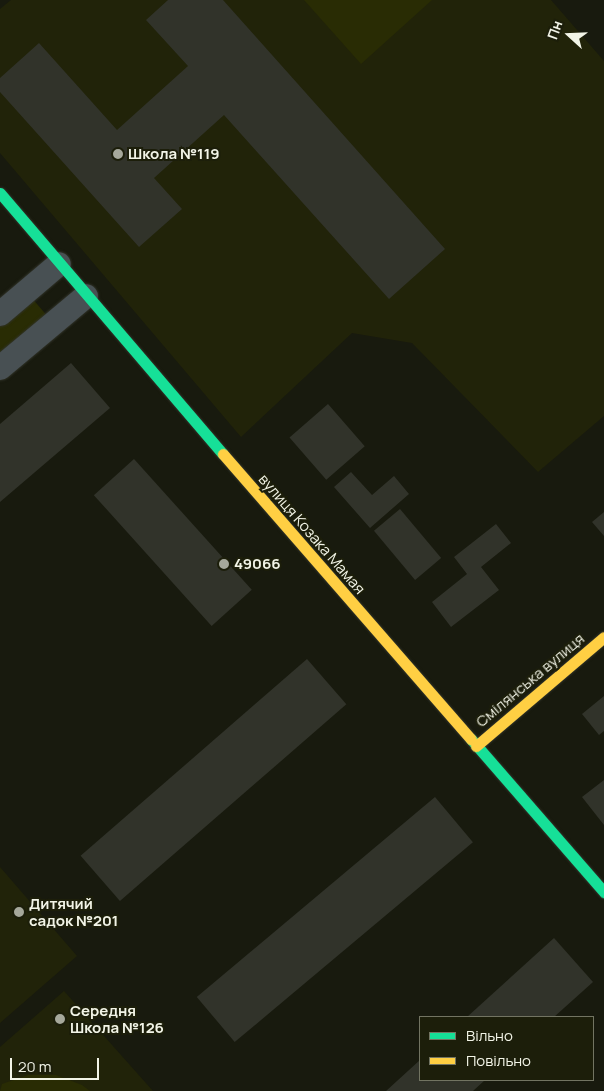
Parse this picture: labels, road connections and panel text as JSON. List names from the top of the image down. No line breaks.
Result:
{"streets":{"street":["вулиця Козака Мамая","Смілянська вулиця"]},"crossings":[["вулиця Козака Мамая","Смілянська вулиця"]],"places":["Школа №119","49066","Дитячий садок №201","Середня Школа №126"],"legend":["Вільно","Повільно"],"scale_bar":"20 m","north":"left"}
